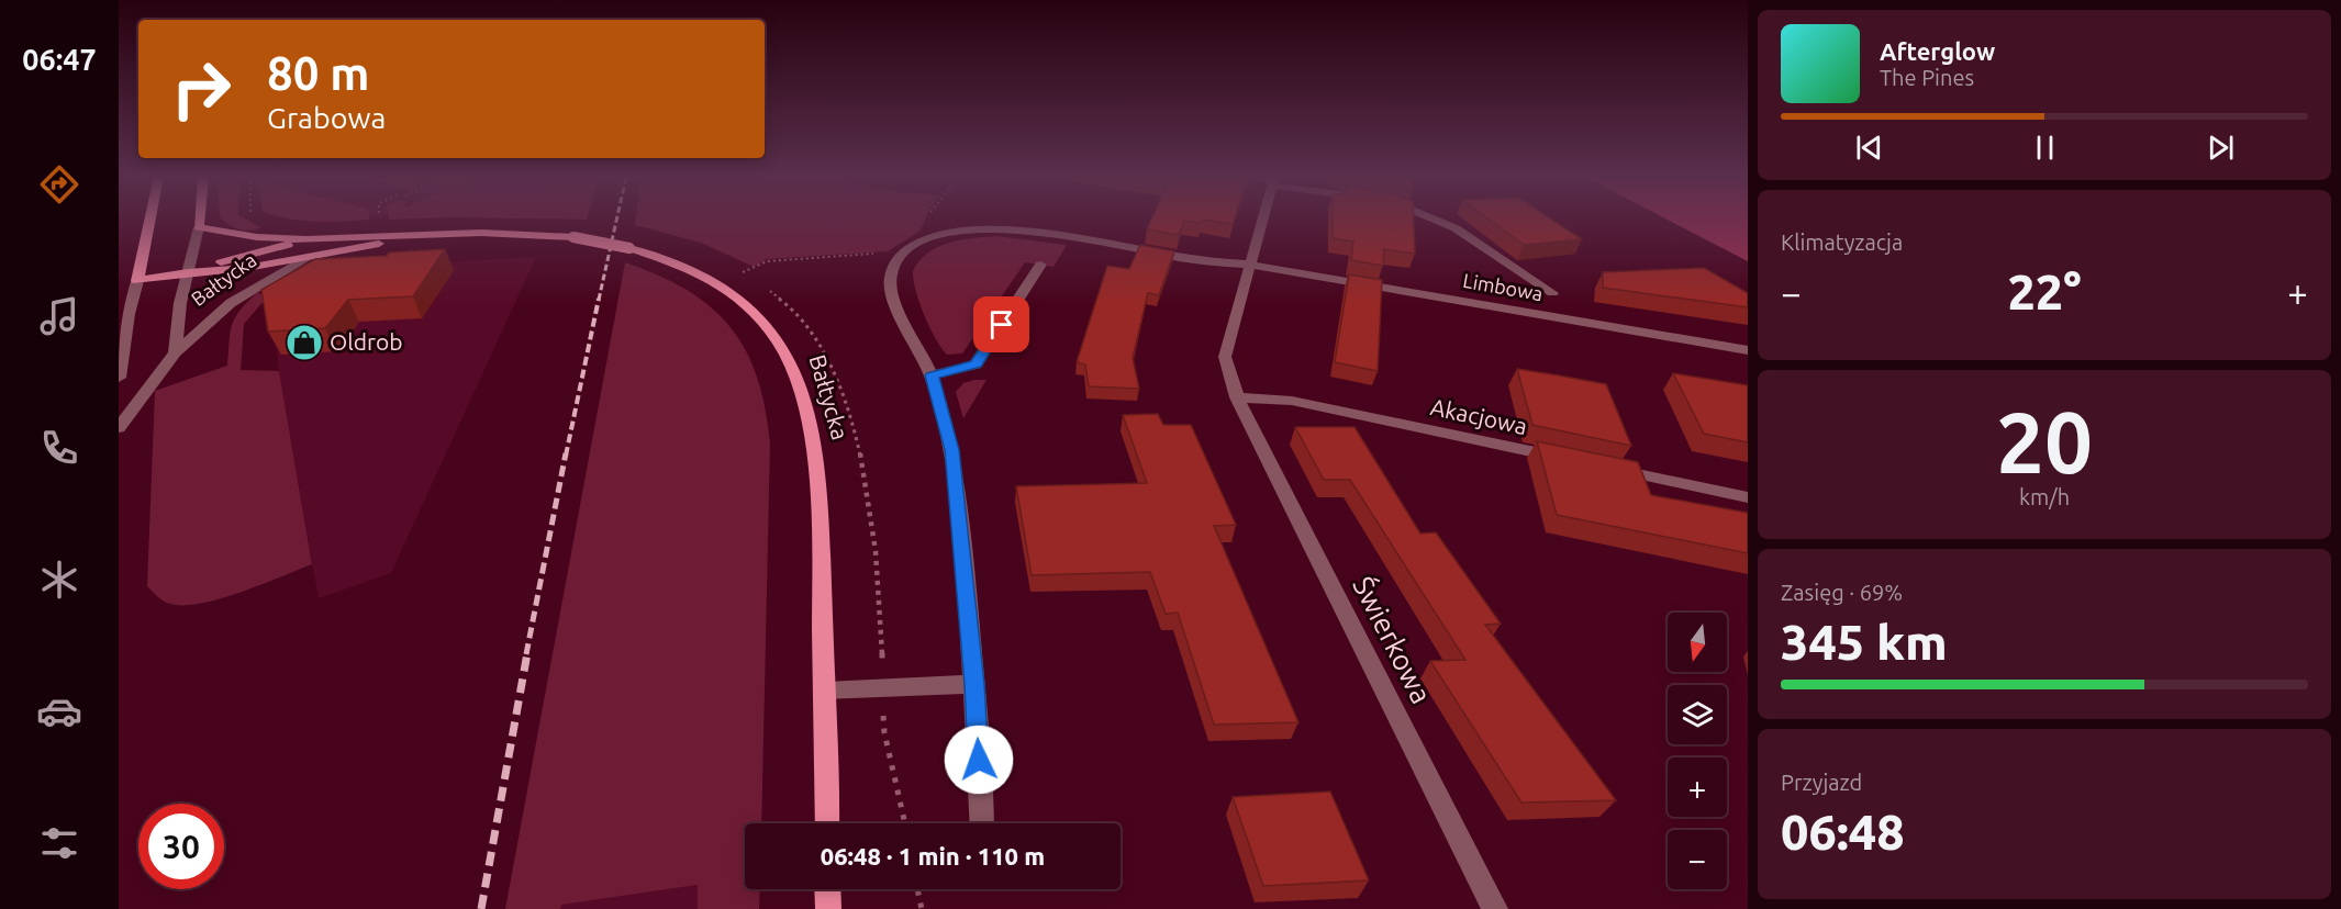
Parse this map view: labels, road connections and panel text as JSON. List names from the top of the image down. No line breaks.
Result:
{"streets":{"main road":["Bałtycka"],"street":["Limbowa","Akacjowa","Świerkowa"]},"crossings":[["Limbowa","Świerkowa"],["Akacjowa","Świerkowa"]],"places":{"shop":["Oldrob"]},"north":"bottom","page":{"tabs":"06:47","turn":["80 m","Grabowa"],"song":["Afterglow","The Pines"],"tile":["Klimatyzacja",["20","km/h"],["Zasięg · 69%","345 km"],["Przyjazd","06:48"]],"heat":["−","22°","+"],"map_buttons":["+","−"],"limit":"30","trip":"06:48 · 1 min · 110 m"}}
